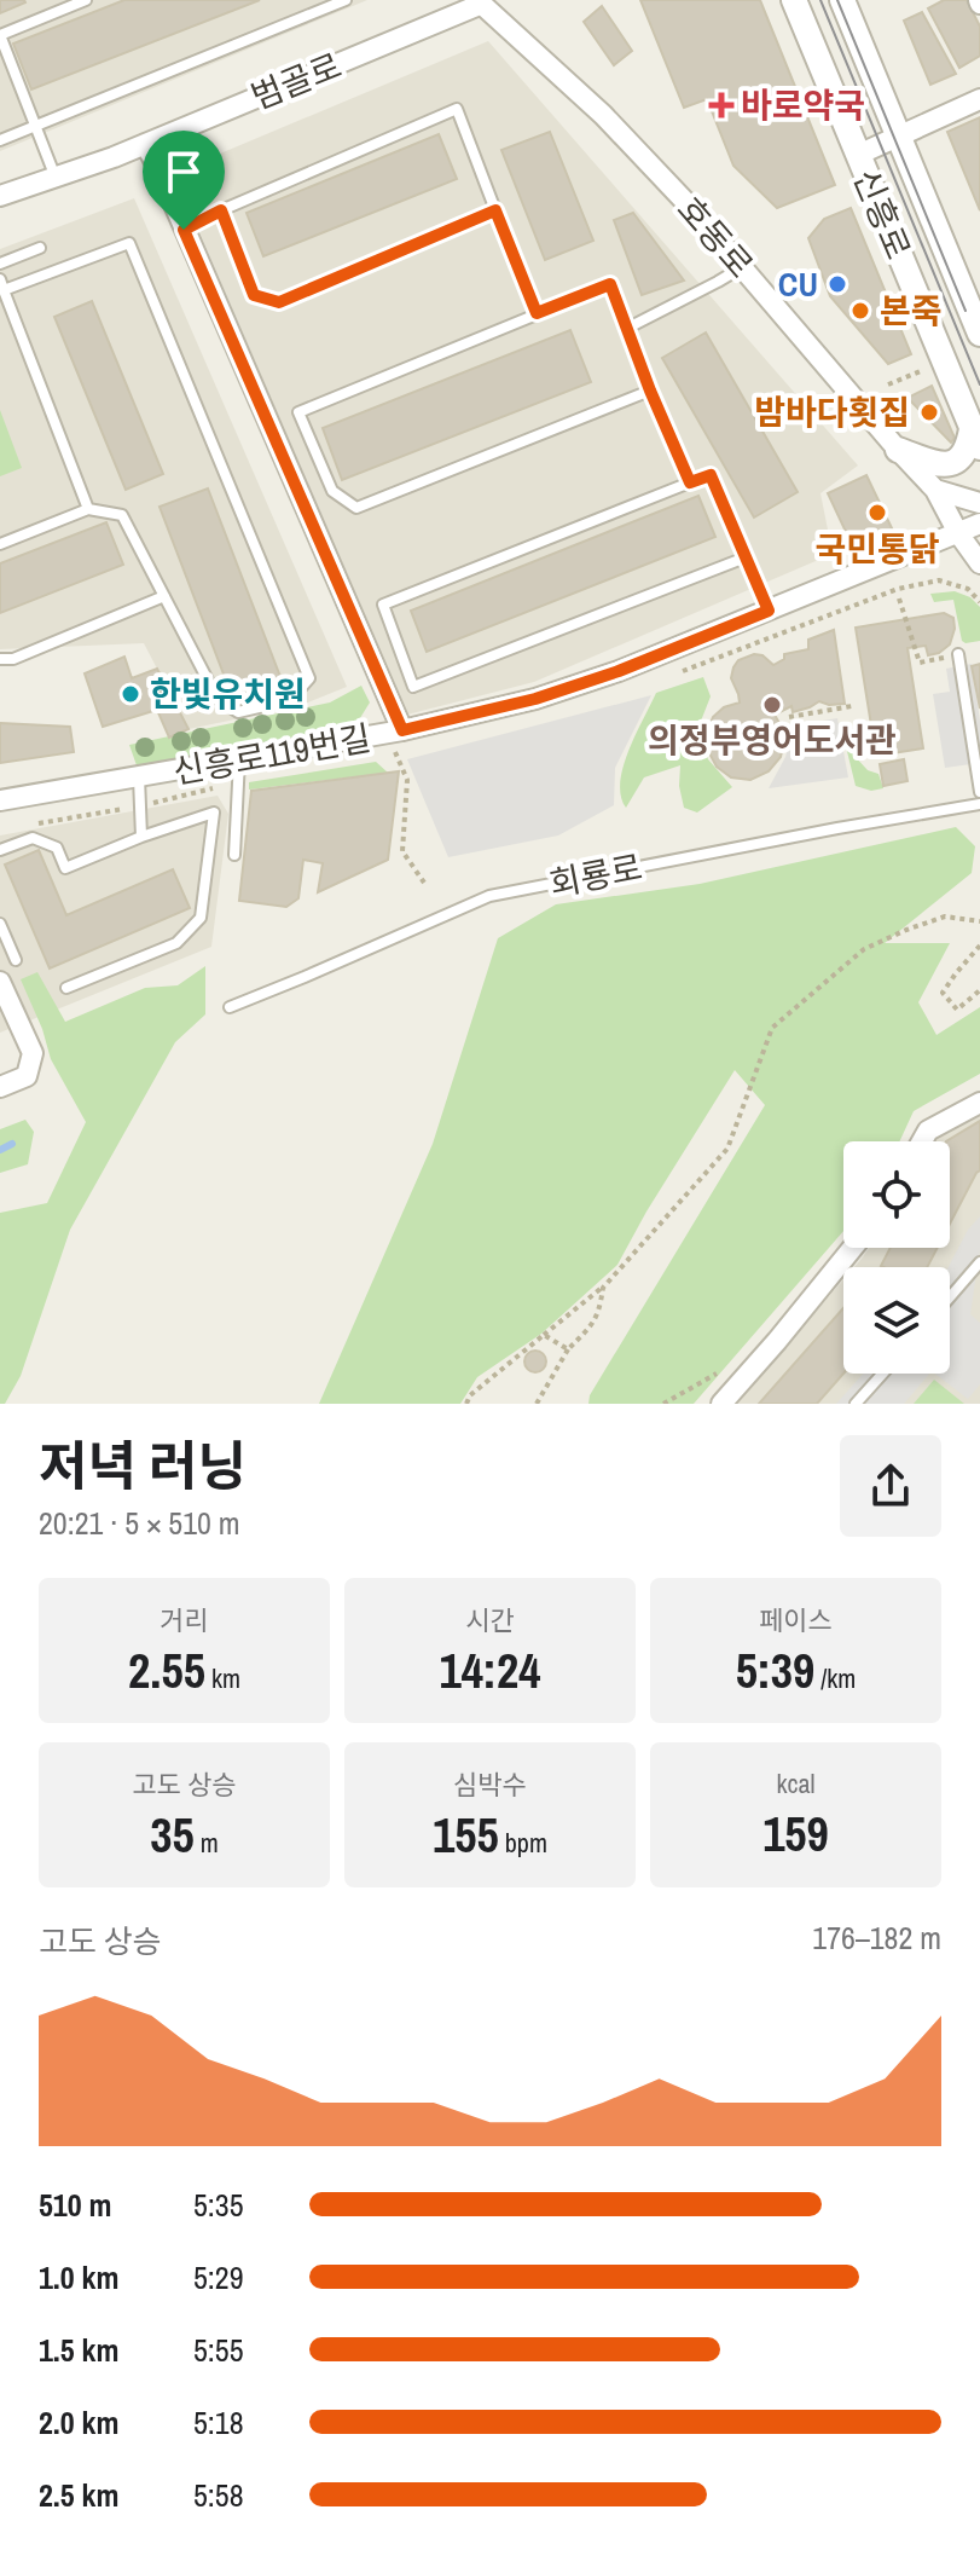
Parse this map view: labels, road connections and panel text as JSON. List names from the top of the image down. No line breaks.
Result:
{"streets":{"street":["범골로","신흥로","호동로","신흥로119번길"],"lane":["회룡로"]},"crossings":[["범골로","호동로"],["신흥로","호동로"],["호동로","신흥로119번길"]],"places":{"health":["바로약국"],"other":["CU","본죽","밤바다횟집","국민통닭","한빛유치원","의정부영어도서관"]},"page":{"heading":["저녁 러닝","20:21 · 5 × 510 m"],"stats":[["거리","2.55 km"],["시간","14:24"],["페이스","5:39 /km"],["고도 상승","35 m"],["심박수","155 bpm"],["kcal","159"]],"chart":["고도 상승","176–182 m"],"list":[{"name":"510 m","note":"5:35"},{"name":"1.0 km","note":"5:29"},{"name":"1.5 km","note":"5:55"},{"name":"2.0 km","note":"5:18"},{"name":"2.5 km","note":"5:58"}]}}
